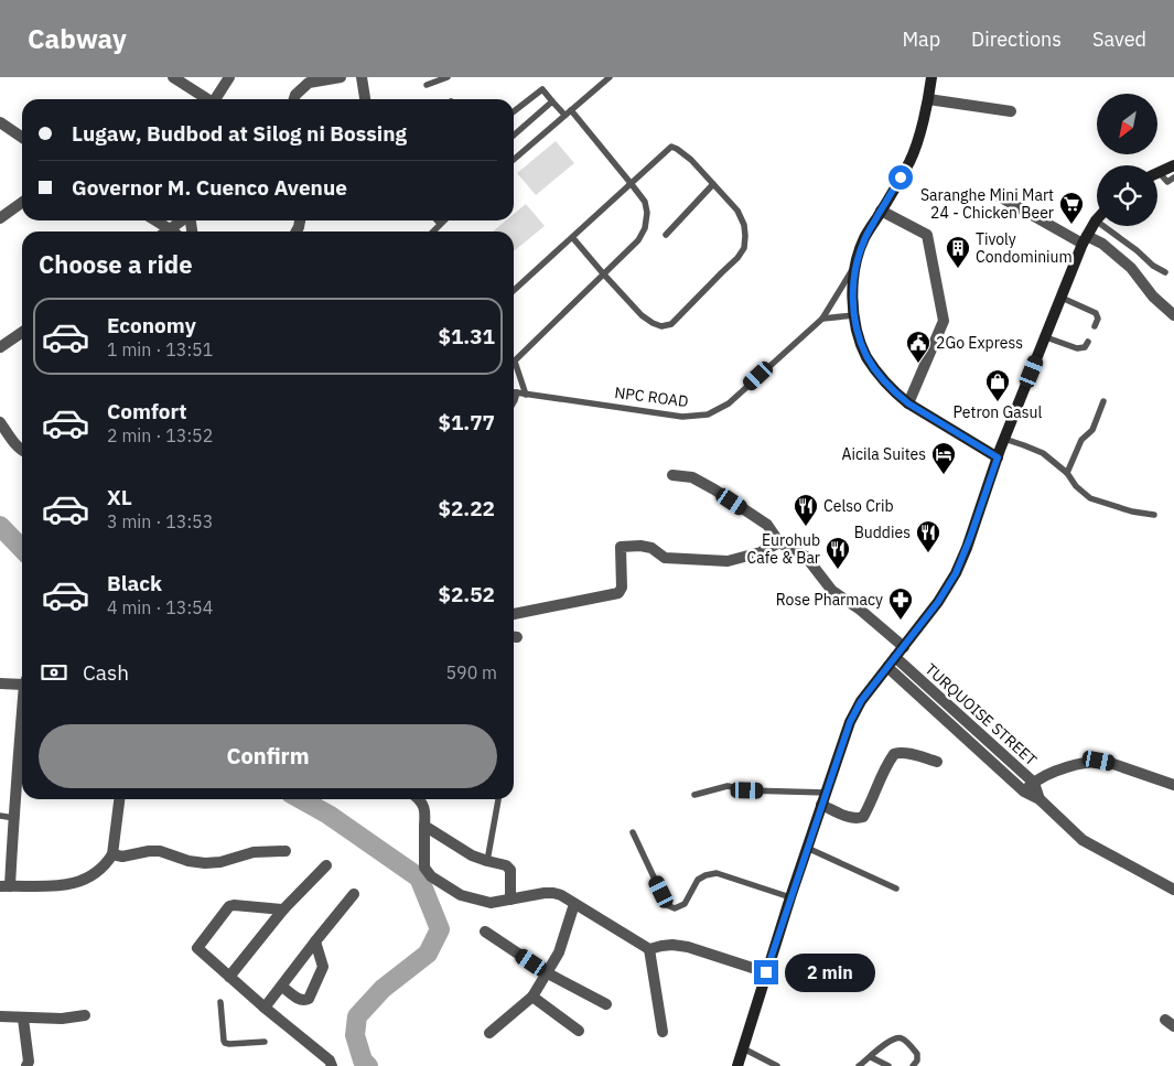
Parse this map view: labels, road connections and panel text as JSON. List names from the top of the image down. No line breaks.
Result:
{"streets":{"street":["TURQUOISE STREET"],"lane":["NPC ROAD"]},"places":{"supermarket":["Saranghe Mini Mart 24 - Chicken Beer"],"building":["Tivoly Condominium"],"public building":["2Go Express"],"shop":["Petron Gasul"],"hotel":["Aicila Suites"],"restaurant":["Celso Crib","Buddies","Eurohub Cafe & Bar"],"pharmacy":["Rose Pharmacy"]},"north":"bottom left","page":{"header":"Cabway","nav":["Map","Directions","Saved"],"banner":["Lugaw, Budbod at Silog ni Bossing","Governor M. Cuenco Avenue"],"heading":"Choose a ride","list":[{"name":"Economy","note":"1 min · 13:51","value":"$1.31"},{"name":"Comfort","note":"2 min · 13:52","value":"$1.77"},{"name":"XL","note":"3 min · 13:53","value":"$2.22"},{"name":"Black","note":"4 min · 13:54","value":"$2.52"}],"pay":["Cash","590 m"],"buttons":"Confirm","bubble":"2 min"}}
